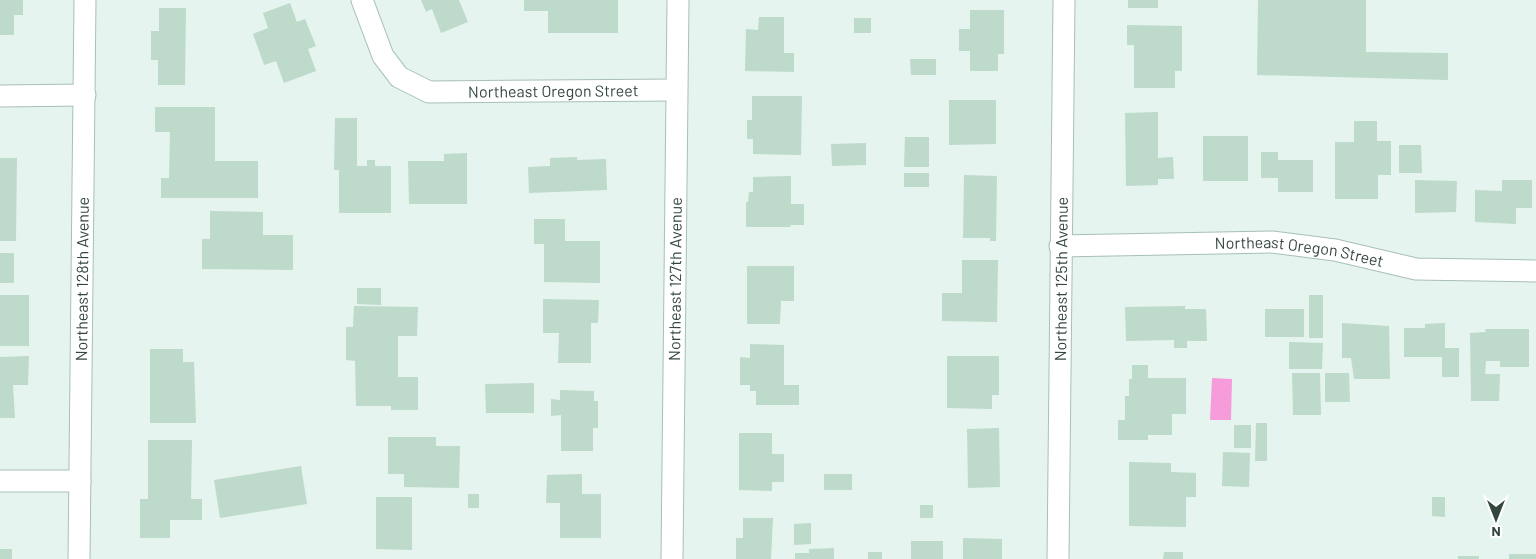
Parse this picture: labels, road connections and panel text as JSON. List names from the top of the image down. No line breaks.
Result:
{"streets":{"street":["Northeast Oregon Street","Northeast 127th Avenue","Northeast 125th Avenue","Northeast 128th Avenue"]},"crossings":[["Northeast Oregon Street","Northeast 127th Avenue"],["Northeast Oregon Street","Northeast 125th Avenue"]],"north":"bottom"}
